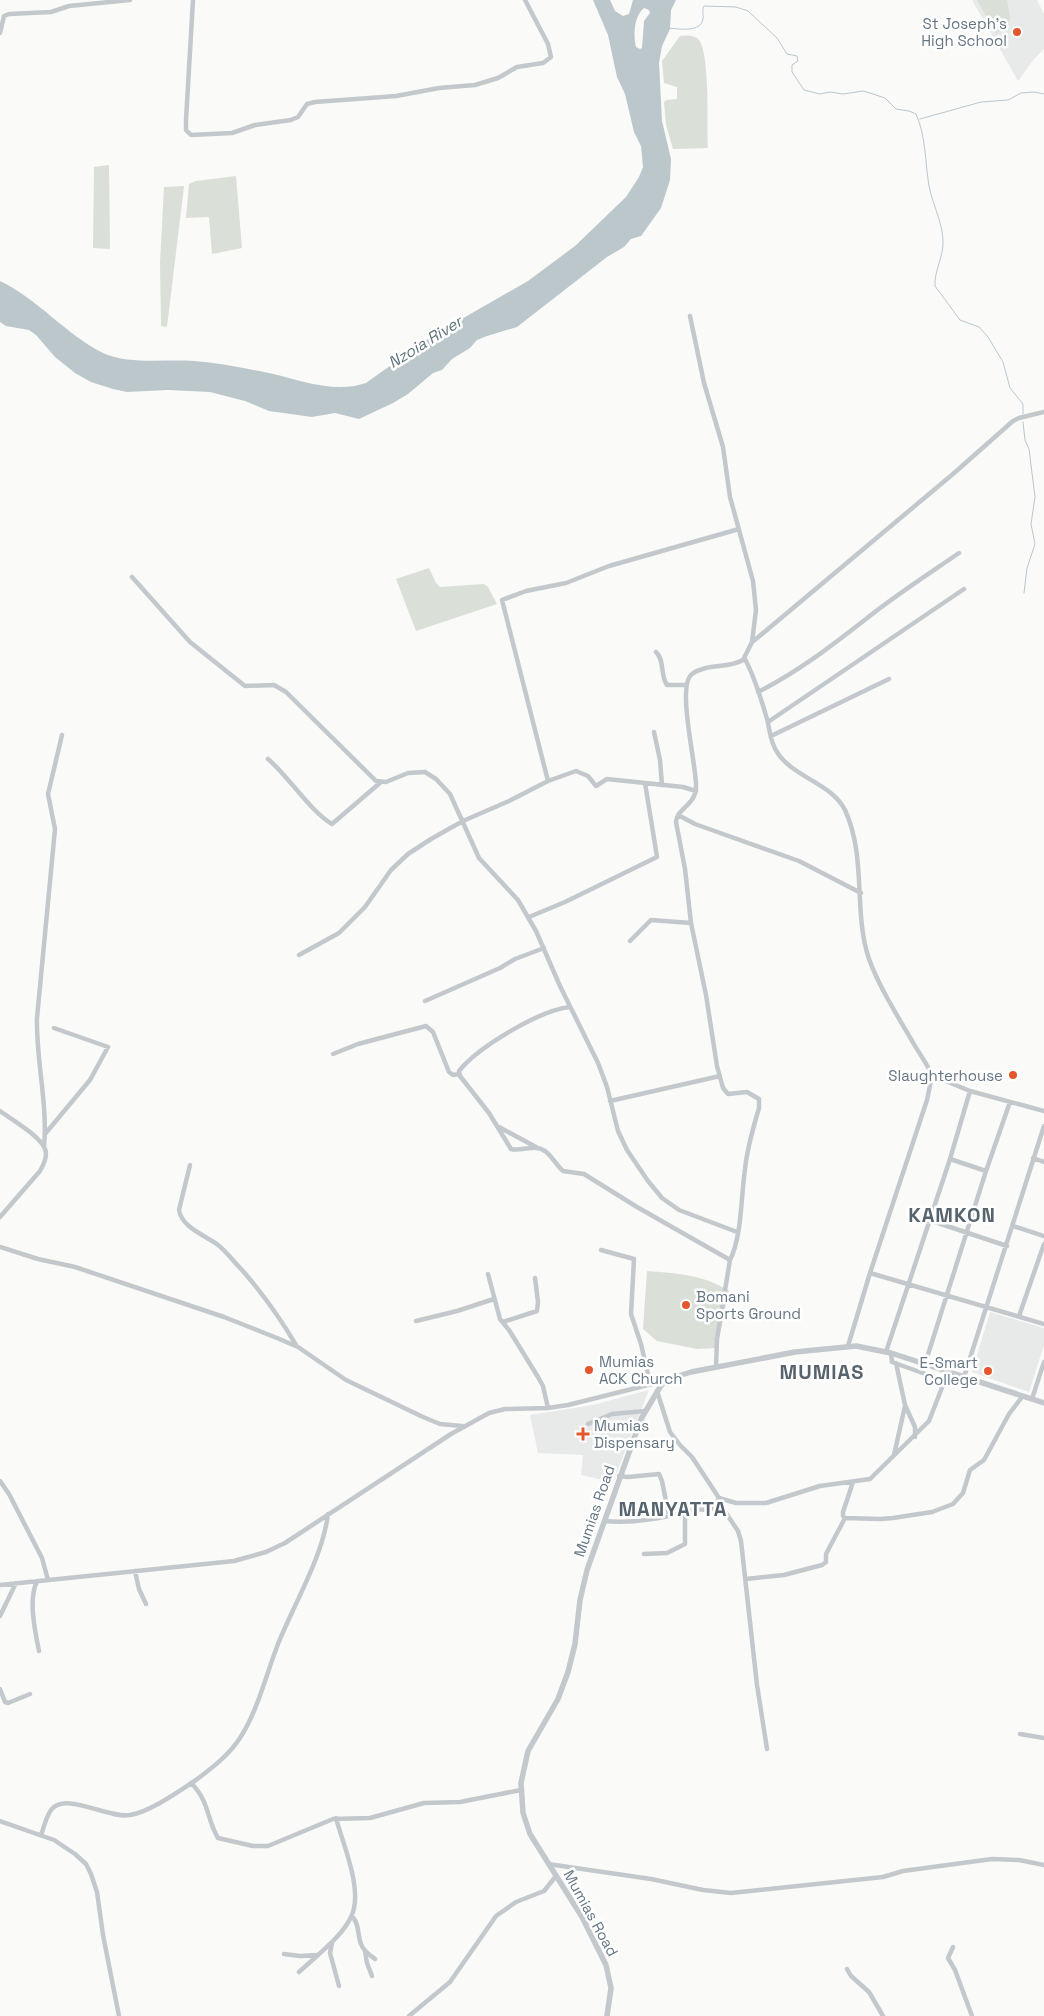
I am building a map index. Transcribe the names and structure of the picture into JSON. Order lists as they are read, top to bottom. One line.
{"streets":{"street":["Mumias Road"]},"districts":["KAMKON","MUMIAS","MANYATTA"],"water":["Nzoia River"],"places":{"other":["St Joseph's High School","Slaughterhouse","Bomani Sports Ground","Mumias ACK Church","E-Smart College"],"health":["Mumias Dispensary"]}}
